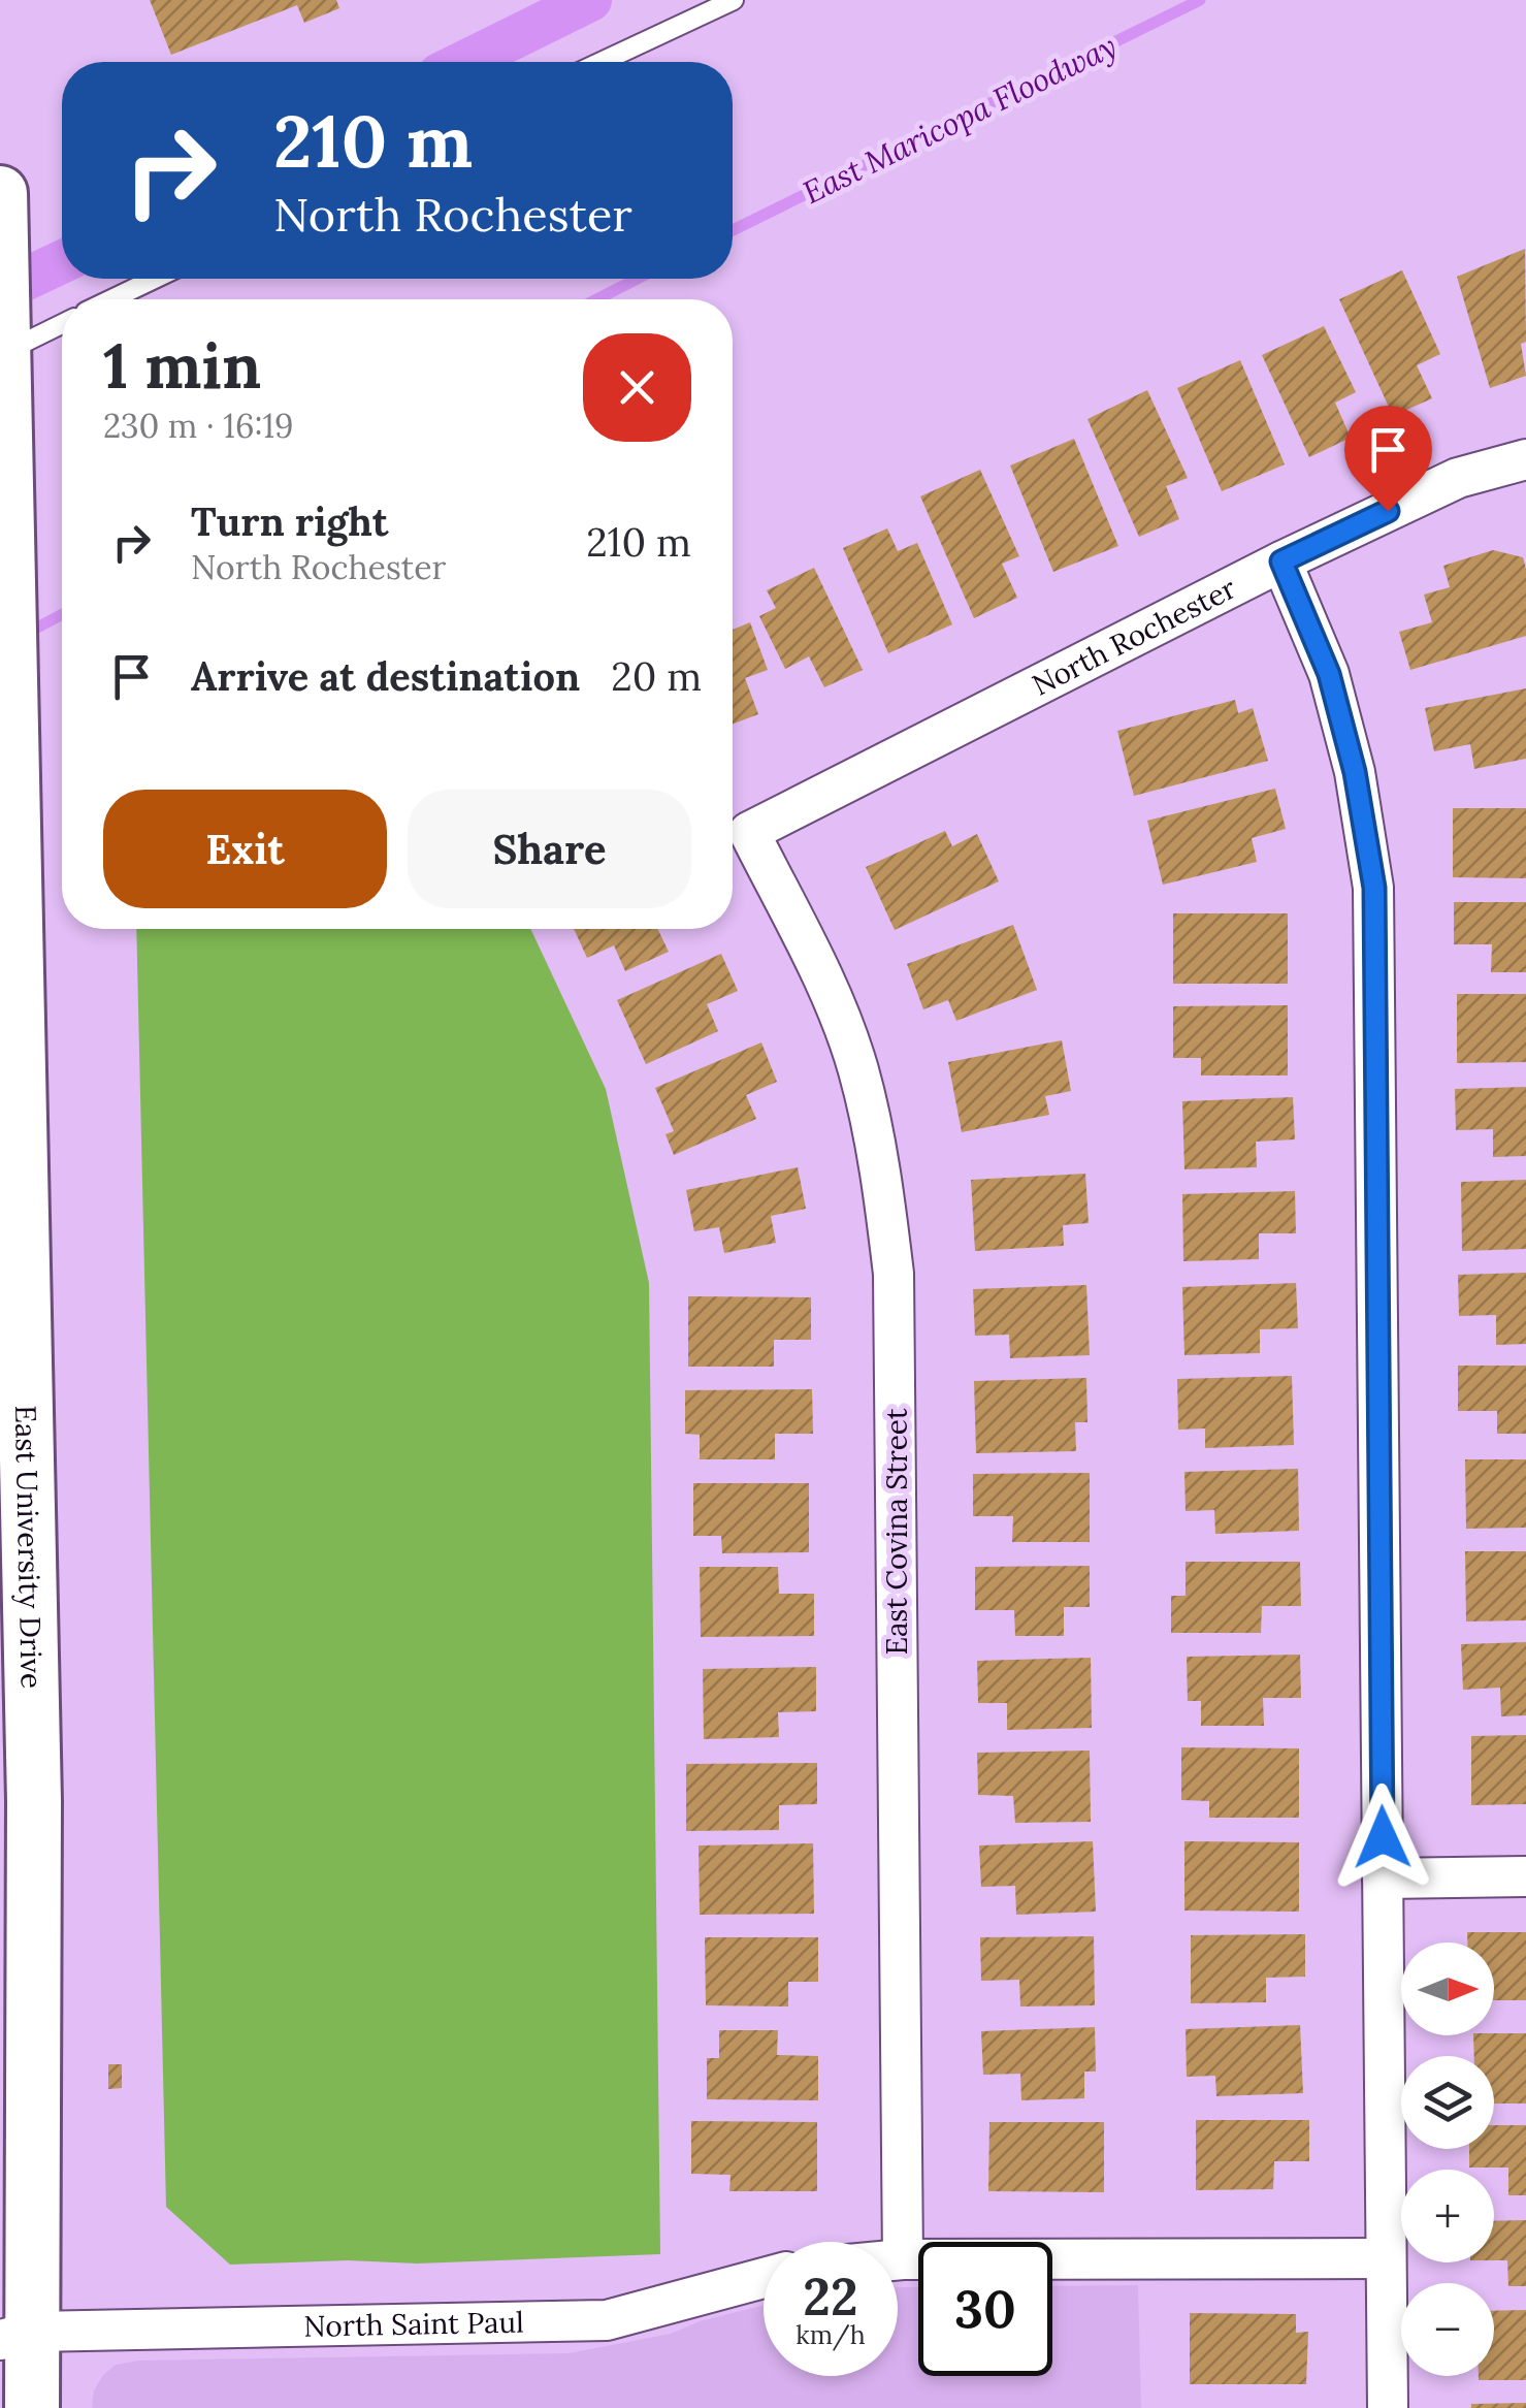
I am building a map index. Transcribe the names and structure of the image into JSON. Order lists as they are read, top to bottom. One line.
{"streets":{"main road":["East University Drive"],"street":["North Rochester","East Covina Street","North Saint Paul"]},"crossings":[["North Rochester","East Covina Street"],["East University Drive","North Saint Paul"]],"water":["East Maricopa Floodway"],"north":"right","page":{"turn":["210 m","North Rochester"],"heading":["1 min","230 m · 16:19"],"list":[{"name":"Turn right","note":"North Rochester","value":"210 m"},{"name":"Arrive at destination","value":"20 m"}],"buttons":["Exit","Share"],"map_buttons":["+","−"],"speed":"22 km/h","limit":"30"}}
